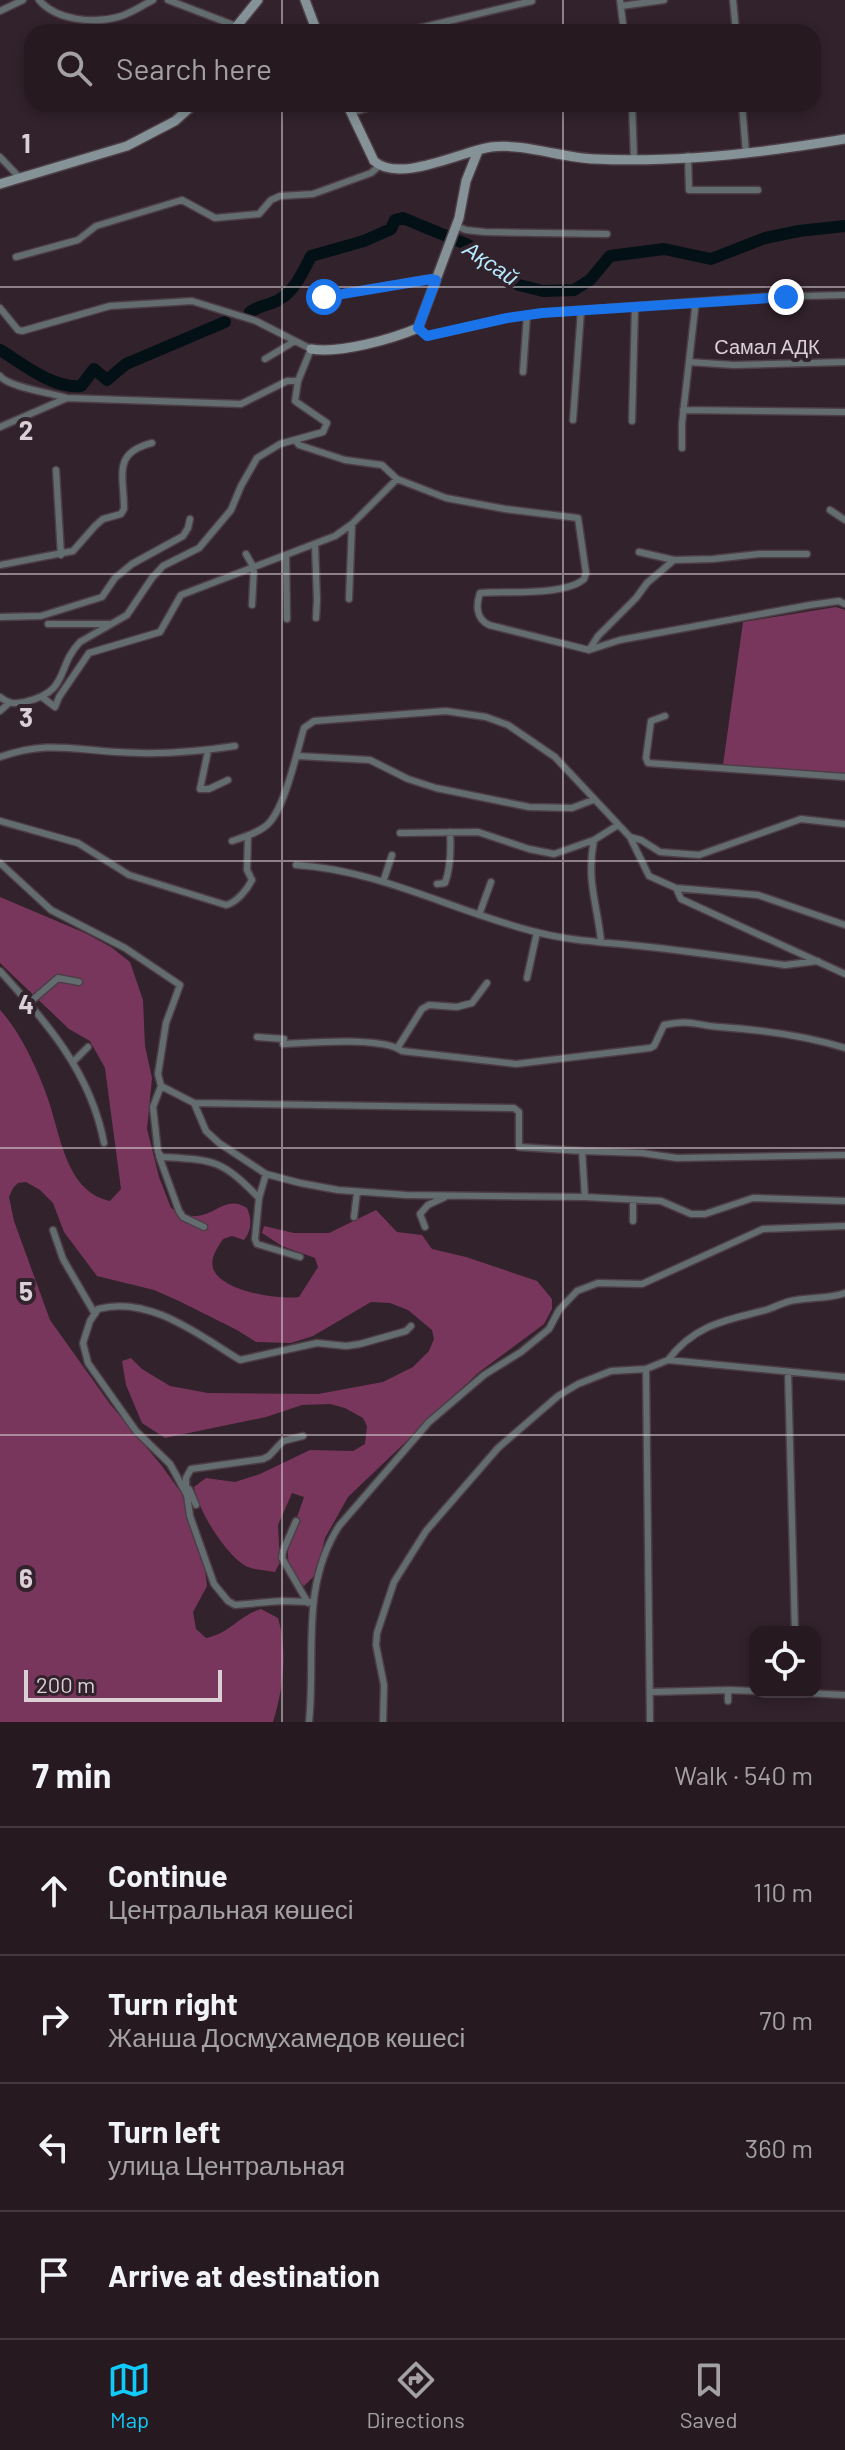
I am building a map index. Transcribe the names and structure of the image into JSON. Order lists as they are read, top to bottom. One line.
{"streets":{"street":["Самал АДК"]},"water":["Ақсай"],"scale_bar":"200 m","page":{"search":"Search here","scale":"200 m","heading":["7 min","Walk · 540 m"],"list":[["Continue","Центральная көшесі","110 m"],["Turn right","Жанша Досмұхамедов көшесі","70 m"],["Turn left","улица Центральная","360 m"],"Arrive at destination"],"nav":["Map","Directions","Saved"]},"grid":{"rows":["1","2","3","4","5","6"]}}
